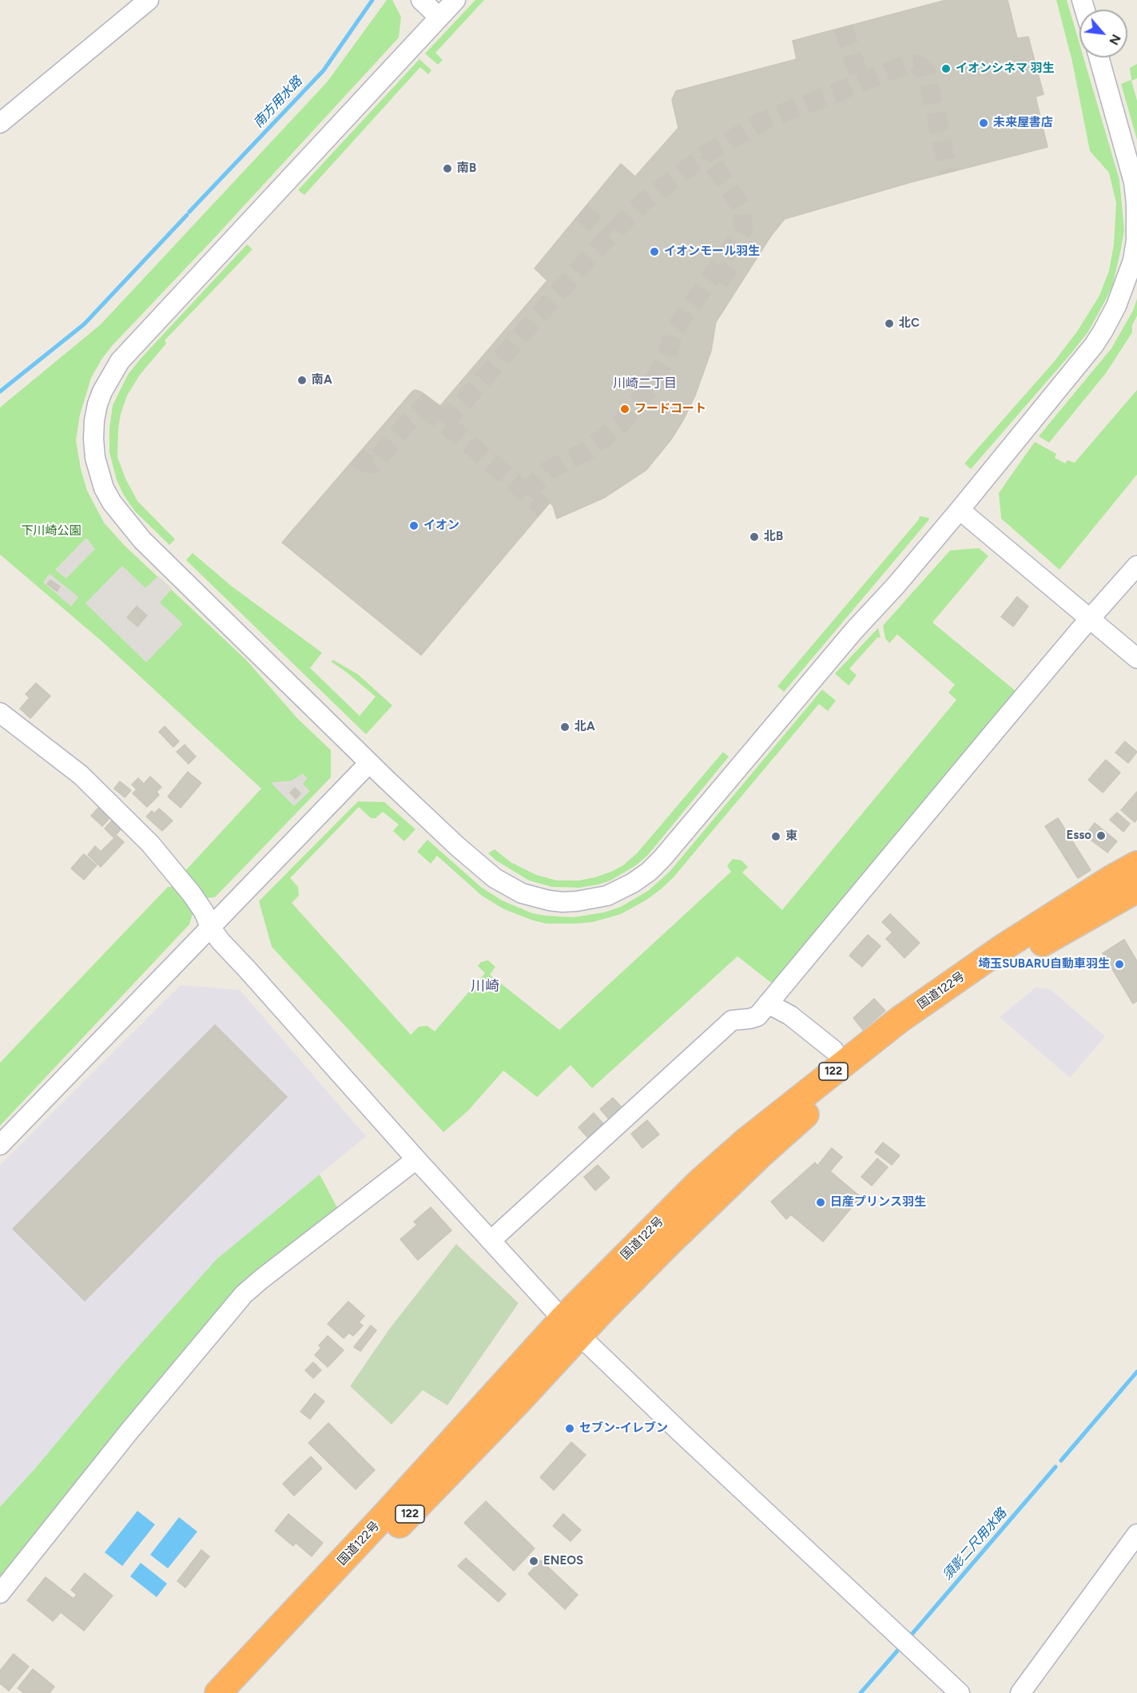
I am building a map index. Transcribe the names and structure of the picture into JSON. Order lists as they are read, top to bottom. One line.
{"streets":{"highway":["国道122号","122"]},"districts":["川崎二丁目","川崎"],"water":["南方用水路","須影二尺用水路"],"parks":["下川崎公園"],"places":["イオンシネマ 羽生","未来屋書店","南B","イオンモール羽生","北C","南A","フードコート","イオン","北B","北A","Esso","東","埼玉SUBARU自動車羽生","日産プリンス羽生","セブン-イレブン","ENEOS"],"north":"bottom right"}
